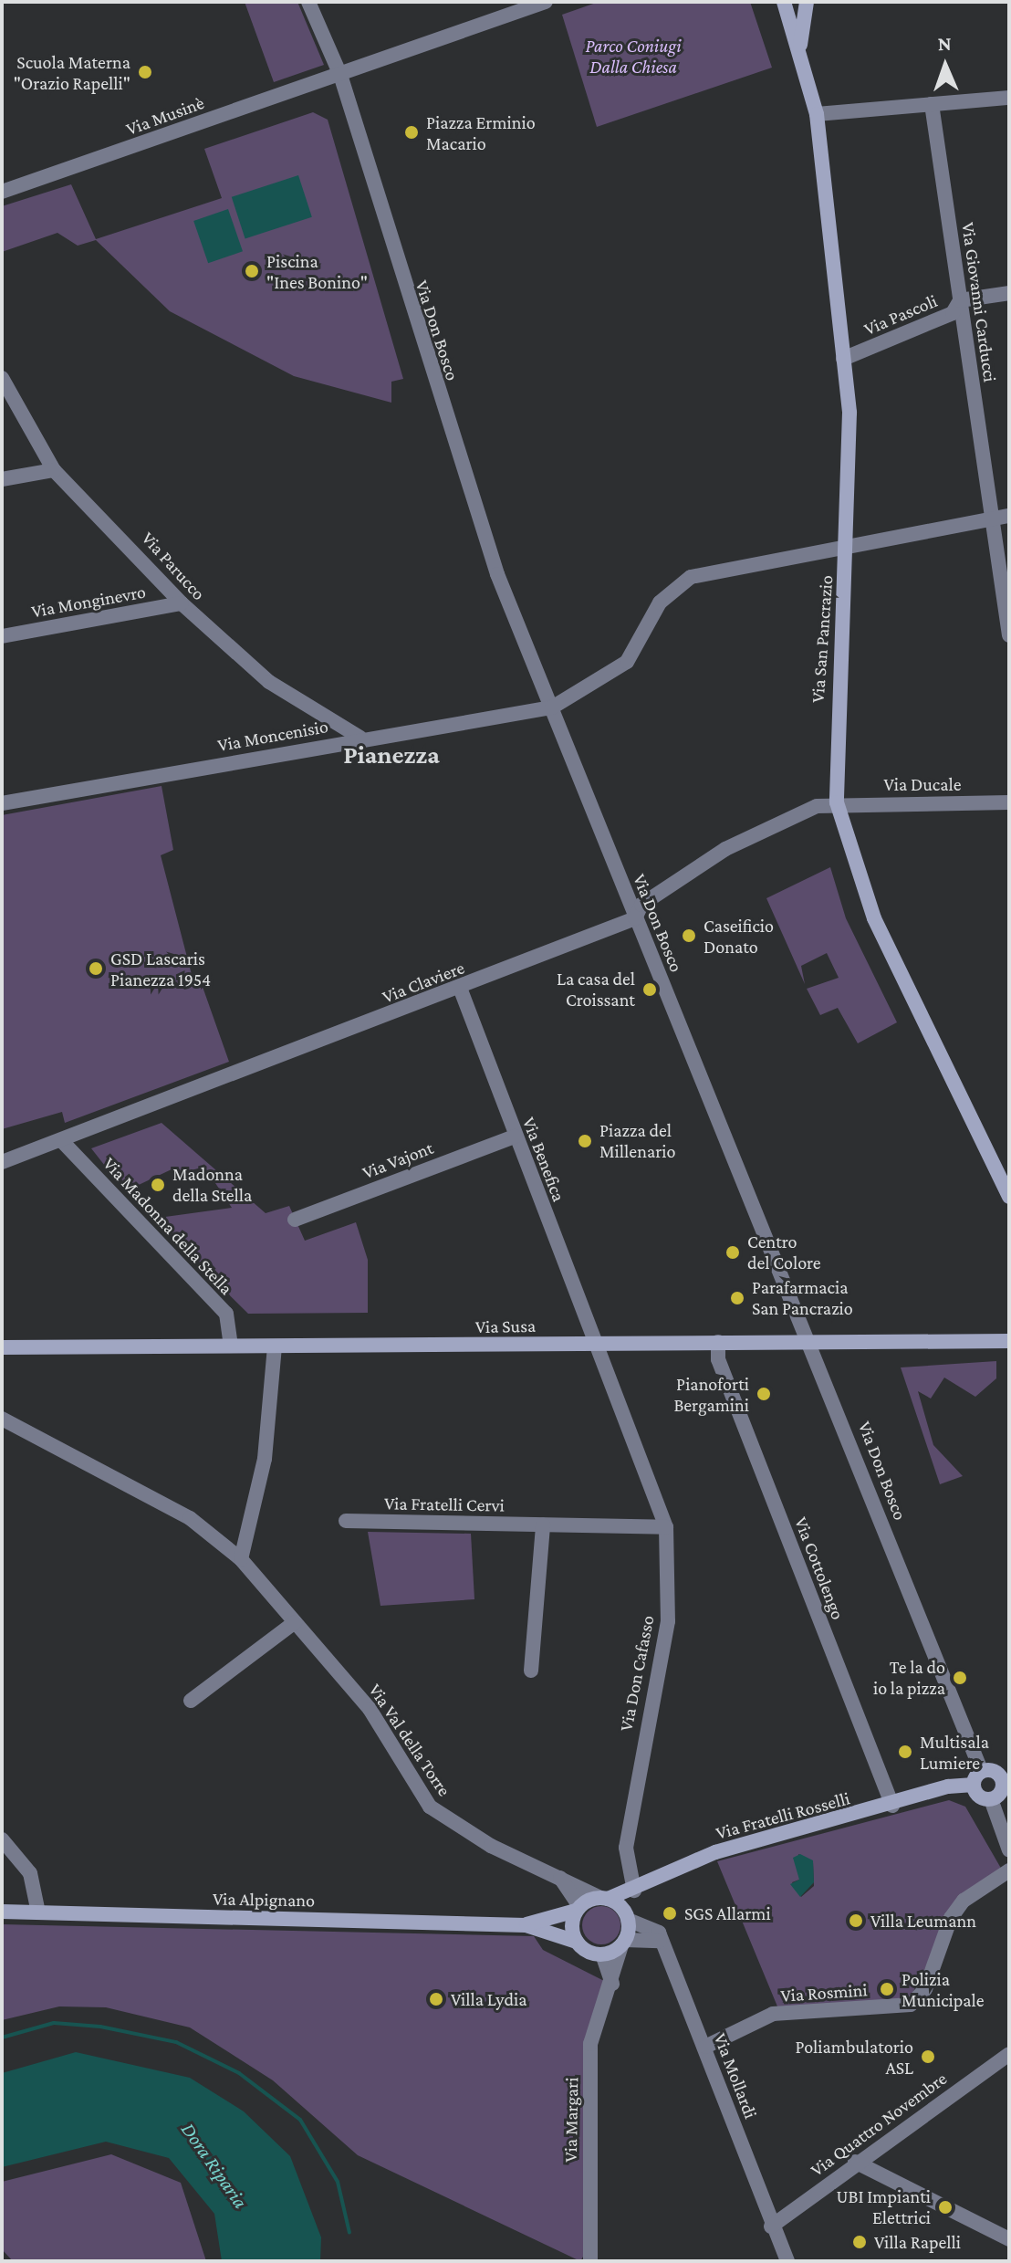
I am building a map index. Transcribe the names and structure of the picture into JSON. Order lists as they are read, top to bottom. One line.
{"streets":{"street":["Via Musinè","Via Giovanni Carducci","Via Pascoli","Via Don Bosco","Via Parucco","Via Monginevro","Via San Pancrazio","Via Moncenisio","Via Ducale","Via Claviere","Via Benefica","Via Vajont","Via Madonna della Stella","Via Susa","Via Fratelli Cervi","Via Cottolengo","Via Don Cafasso","Via Val della Torre","Via Fratelli Rosselli","Via Alpignano","Via Rosmini","Via Mollardi","Via Margari","Via Quattro Novembre"]},"crossings":[["Via Musinè","Via Don Bosco"],["Via Giovanni Carducci","Via Pascoli"],["Via Pascoli","Via San Pancrazio"],["Via Don Bosco","Via Moncenisio"],["Via Don Bosco","Via Claviere"],["Via Don Bosco","Via Susa"],["Via Don Bosco","Via Fratelli Rosselli"],["Via Parucco","Via Monginevro"],["Via Parucco","Via Moncenisio"],["Via San Pancrazio","Via Ducale"],["Via San Pancrazio","Via Claviere"],["Via Ducale","Via Claviere"],["Via Claviere","Via Benefica"],["Via Claviere","Via Madonna della Stella"],["Via Benefica","Via Vajont"],["Via Benefica","Via Susa"],["Via Benefica","Via Don Cafasso"],["Via Madonna della Stella","Via Susa"],["Via Susa","Via Cottolengo"],["Via Susa","Via Don Cafasso"],["Via Fratelli Cervi","Via Don Cafasso"],["Via Cottolengo","Via Fratelli Rosselli"],["Via Don Cafasso","Via Fratelli Rosselli"],["Via Val della Torre","Via Fratelli Rosselli"],["Via Val della Torre","Via Alpignano"],["Via Val della Torre","Via Margari"],["Via Fratelli Rosselli","Via Alpignano"],["Via Fratelli Rosselli","Via Margari"],["Via Alpignano","Via Margari"],["Via Rosmini","Via Mollardi"],["Via Mollardi","Via Quattro Novembre"]],"districts":["Pianezza"],"water":["Dora Riparia"],"parks":["Parco Coniugi Dalla Chiesa"],"places":["Scuola Materna \"Orazio Rapelli\"","Piazza Erminio Macario","Piscina \"Ines Bonino\"","Caseificio Donato","GSD Lascaris Pianezza 1954","La casa del Croissant","Piazza del Millenario","Madonna della Stella","Centro del Colore","Parafarmacia San Pancrazio","Pianoforti Bergamini","Te la do io la pizza","Multisala Lumiere","SGS Allarmi","Villa Leumann","Polizia Municipale","Villa Lydia","Poliambulatorio ASL","UBI Impianti Elettrici","Villa Rapelli"],"north":"top"}
